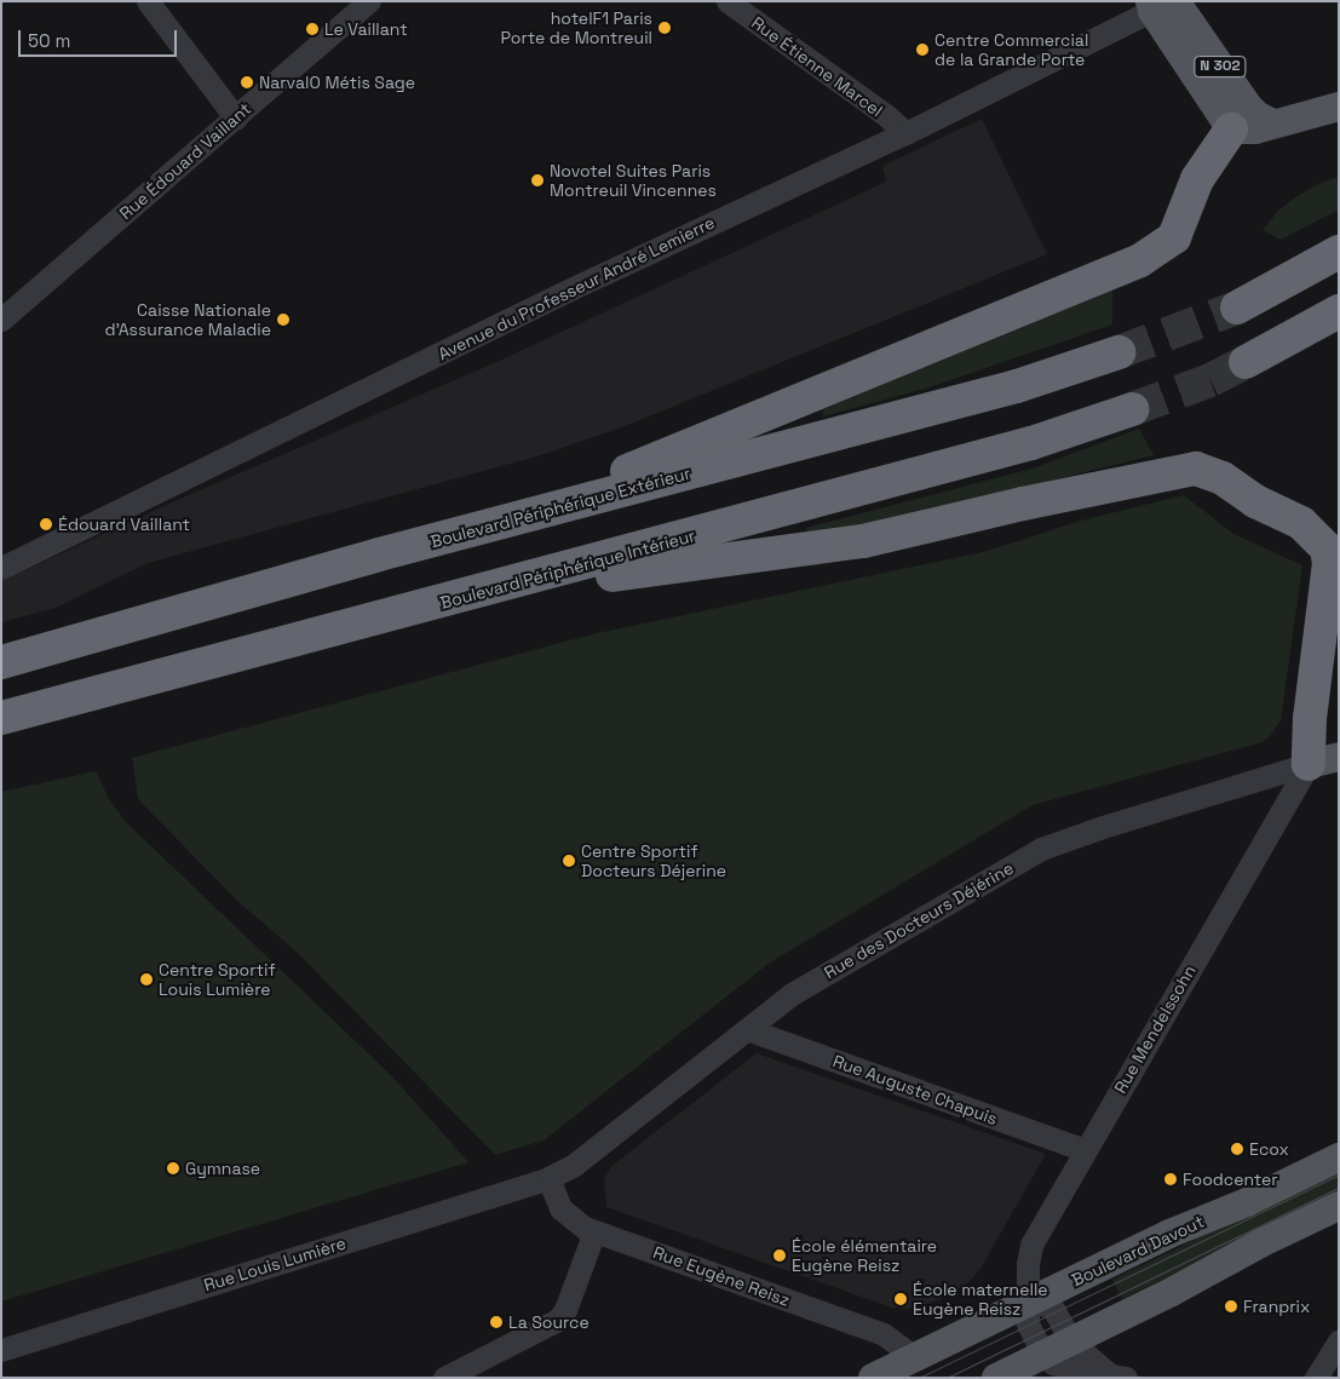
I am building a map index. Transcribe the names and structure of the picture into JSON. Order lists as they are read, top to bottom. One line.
{"streets":{"highway":["Boulevard Périphérique Extérieur","Boulevard Périphérique Intérieur"],"main road":["N 302","Boulevard Davout"],"street":["Rue Étienne Marcel","Rue Édouard Vaillant","Avenue du Professeur André Lemierre","Rue des Docteurs Déjérine","Rue Mendelssohn","Rue Auguste Chapuis","Rue Louis Lumière","Rue Eugène Reisz"]},"crossings":[["Rue Étienne Marcel","Avenue du Professeur André Lemierre"],["N 302","Avenue du Professeur André Lemierre"],["Rue des Docteurs Déjérine","Rue Mendelssohn"],["Rue des Docteurs Déjérine","Rue Auguste Chapuis"],["Rue des Docteurs Déjérine","Rue Louis Lumière"],["Rue des Docteurs Déjérine","Rue Eugène Reisz"],["Rue Mendelssohn","Rue Auguste Chapuis"],["Rue Mendelssohn","Boulevard Davout"],["Boulevard Davout","Rue Eugène Reisz"],["Rue Louis Lumière","Rue Eugène Reisz"]],"places":["hotelF1 Paris Porte de Montreuil","Le Vaillant","Centre Commercial de la Grande Porte","NarvalO Métis Sage","Novotel Suites Paris Montreuil Vincennes","Caisse Nationale d'Assurance Maladie","Édouard Vaillant","Centre Sportif Docteurs Déjerine","Centre Sportif Louis Lumière","Ecox","Gymnase","Foodcenter","École élémentaire Eugène Reisz","École maternelle Eugène Reisz","Franprix","La Source"],"scale_bar":"50 m"}
